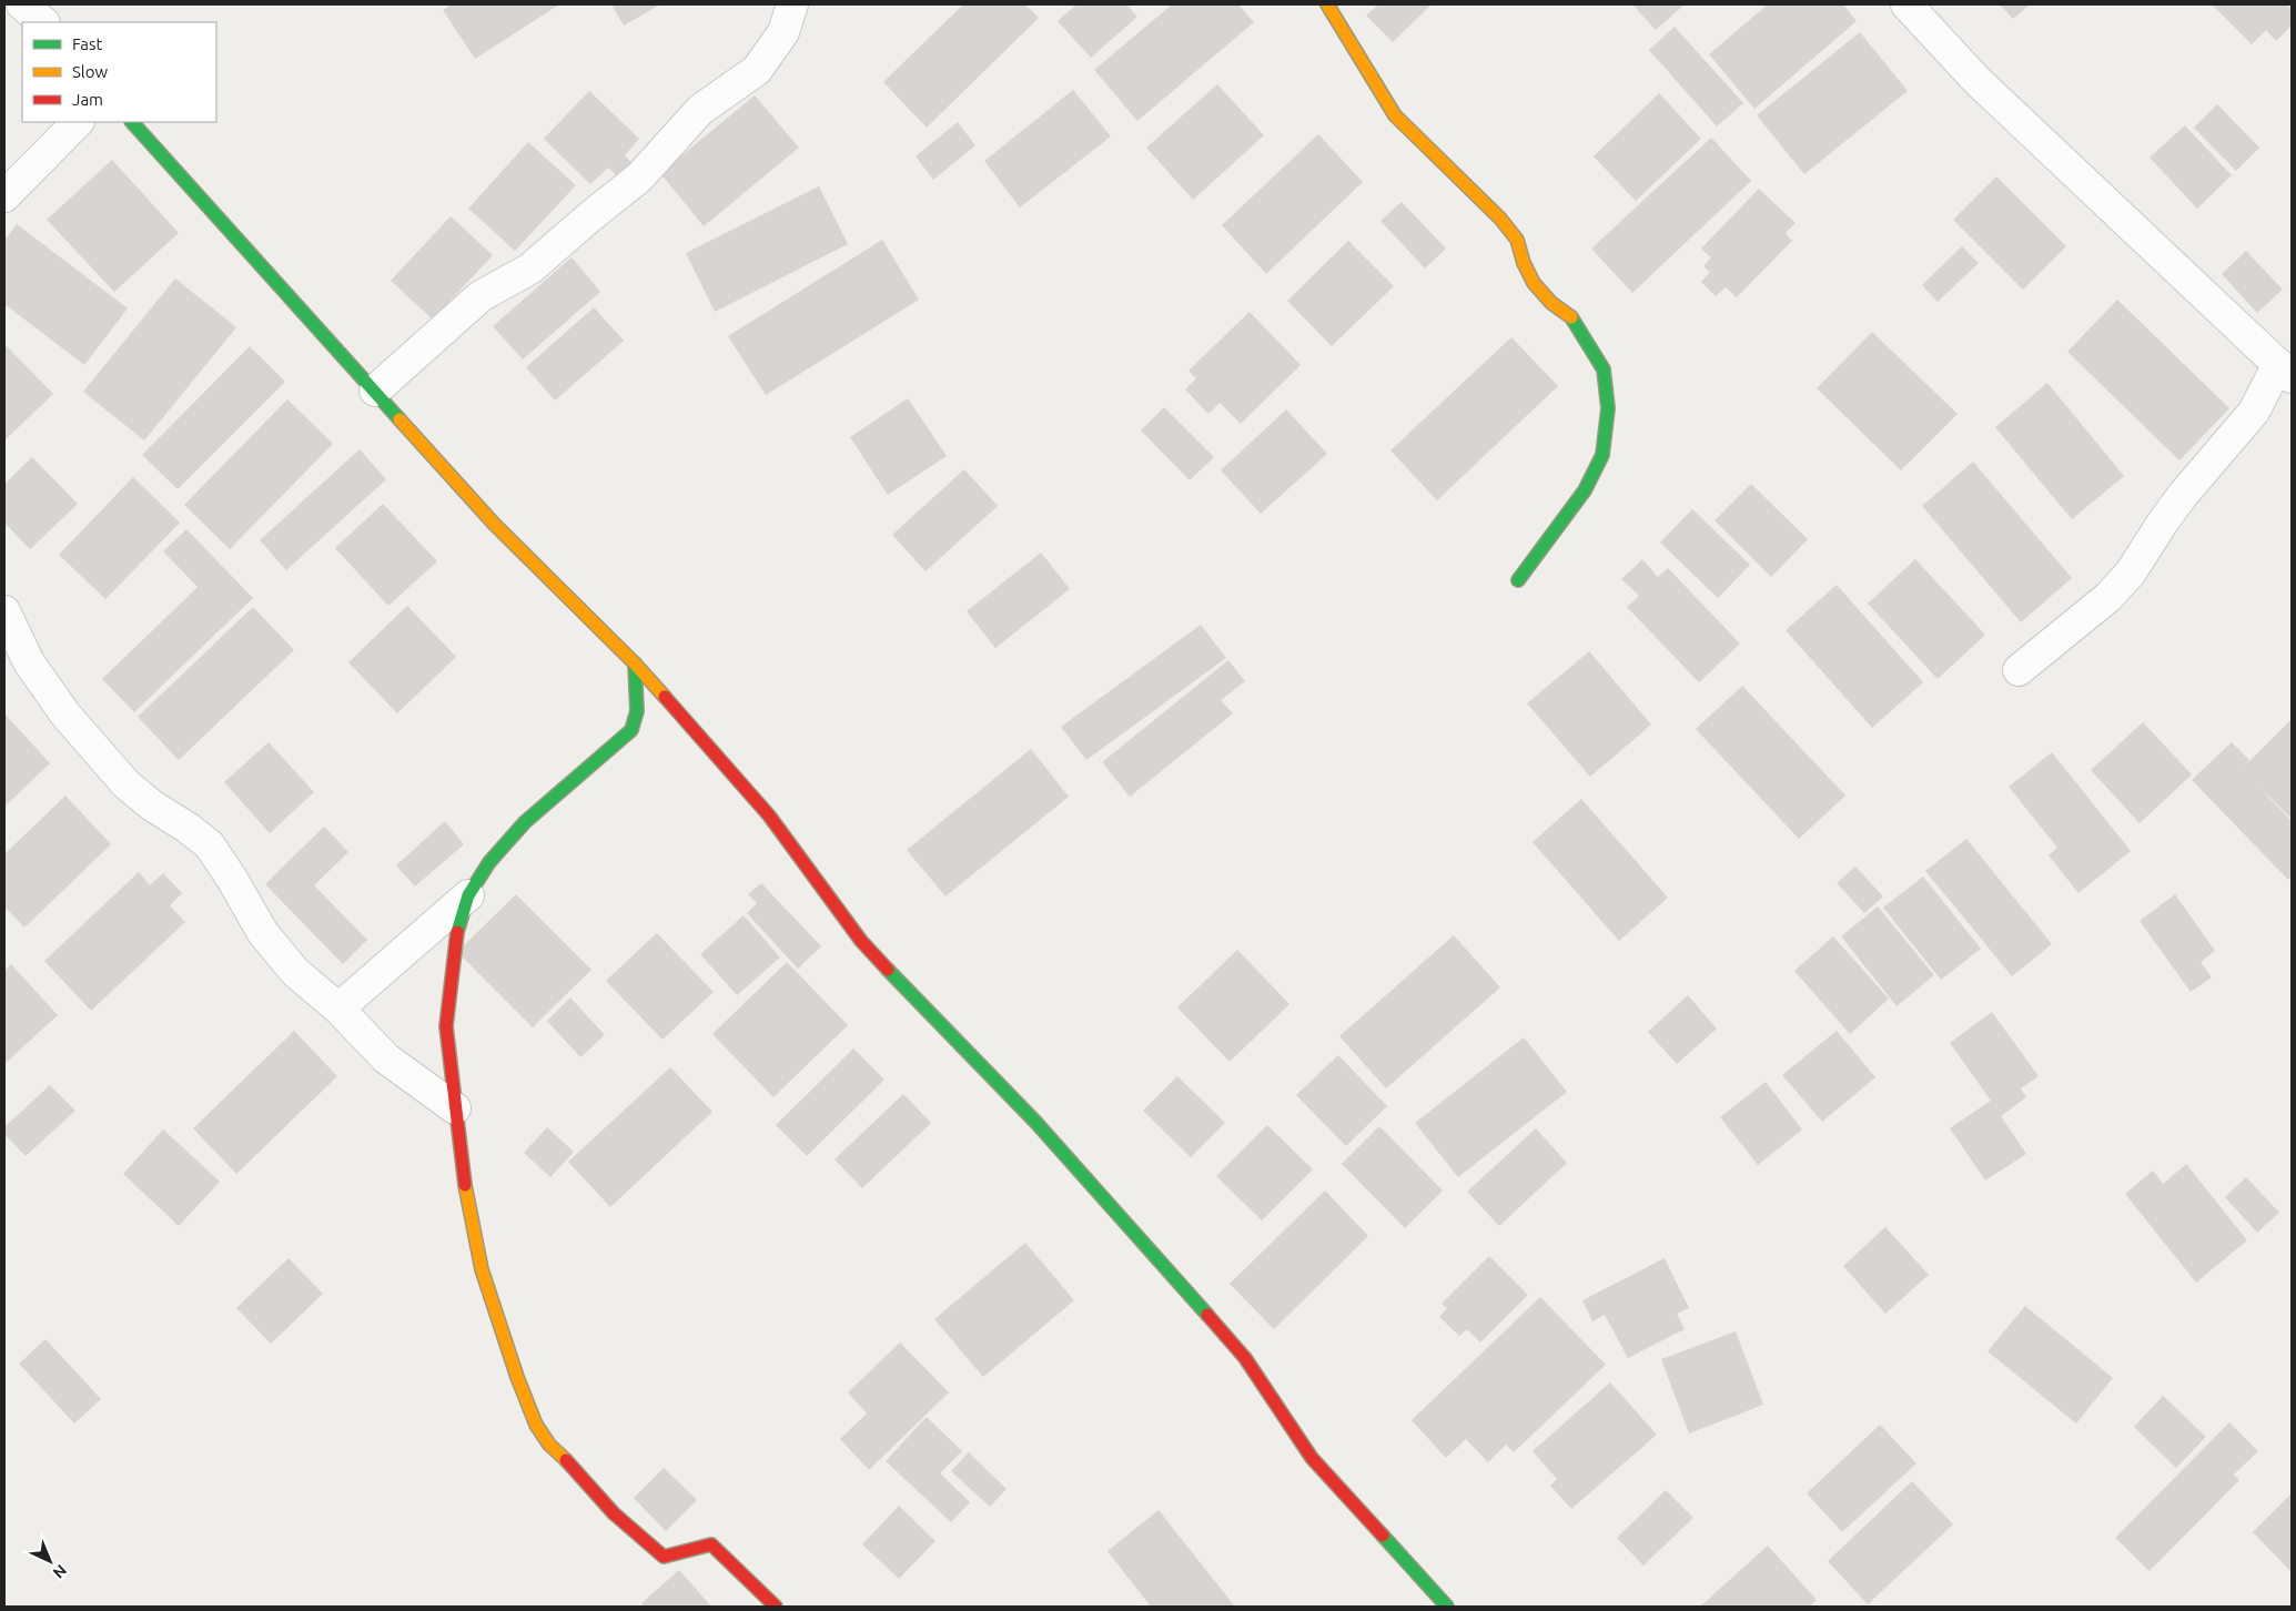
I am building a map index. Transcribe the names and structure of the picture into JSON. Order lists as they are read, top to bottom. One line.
{"legend":["Fast","Slow","Jam"],"north":"bottom right"}
